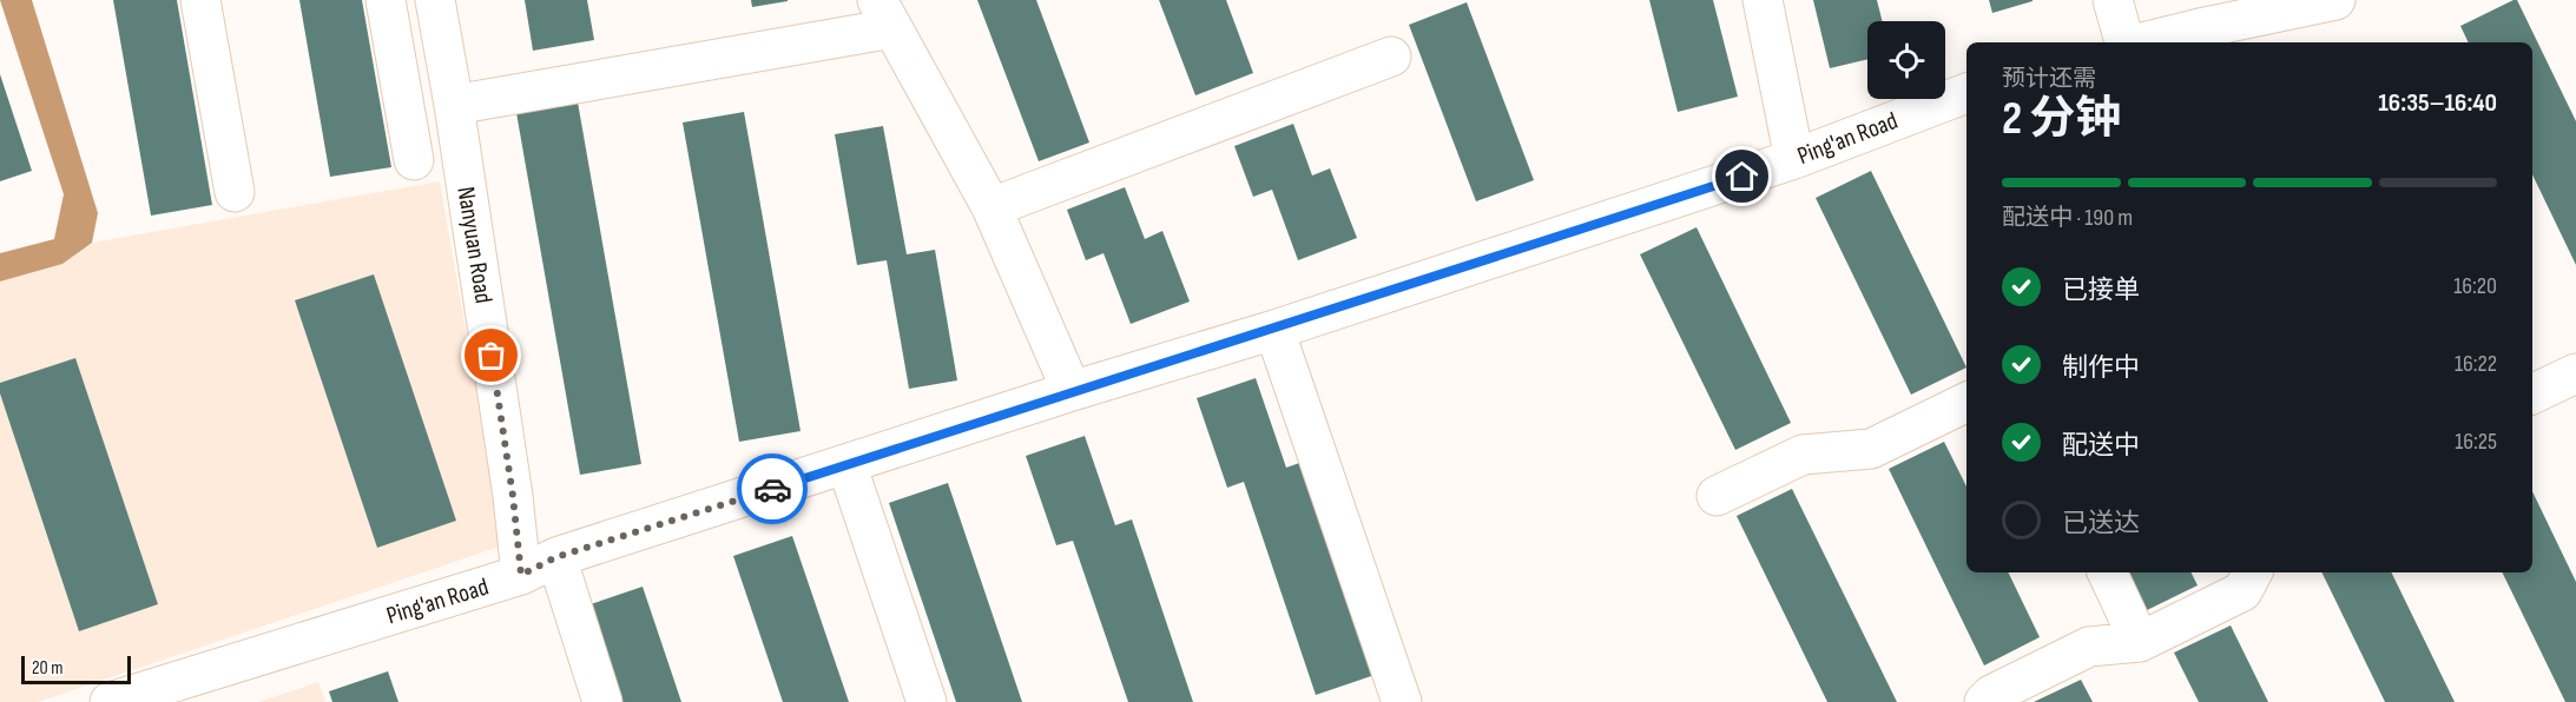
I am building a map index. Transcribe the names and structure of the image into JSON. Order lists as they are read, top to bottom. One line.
{"streets":{"street":["Ping'an Road","Nanyuan Road"]},"crossings":[["Ping'an Road","Nanyuan Road"]],"scale_bar":"20 m","page":{"heading":["2 分钟","预计还需","16:35–16:40"],"bar":"配送中 · 190 m","list":[["已接单","16:20"],["制作中","16:22"],["配送中","16:25"],"已送达"],"scale":"20 m"}}
